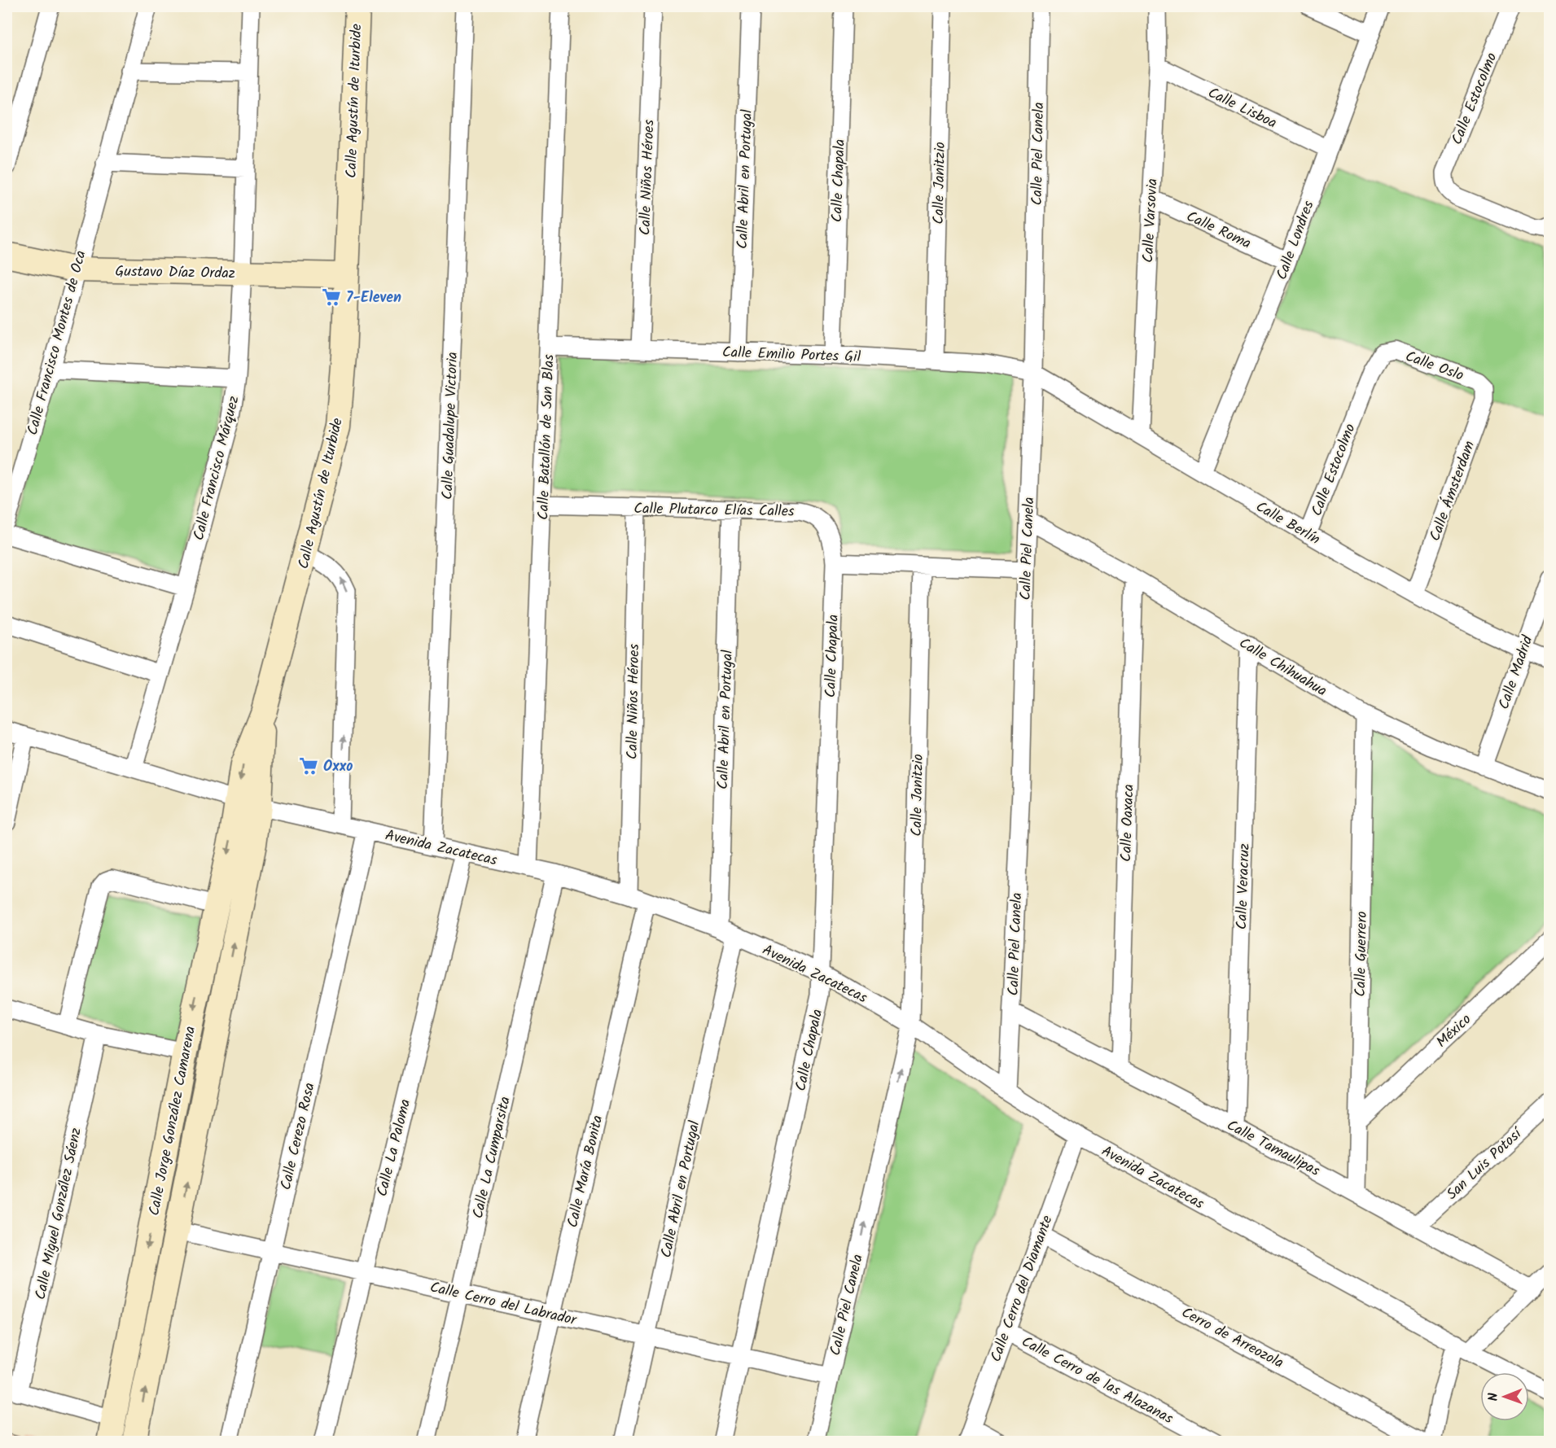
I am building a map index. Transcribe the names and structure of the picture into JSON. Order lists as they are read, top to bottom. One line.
{"streets":{"street":["Calle Estocolmo","Calle Agustín de Iturbide","Calle Lisboa","Calle Piel Canela","Calle Niños Héroes","Calle Abril en Portugal","Calle Chapala","Calle Janitzio","Calle Varsovia","Calle Roma","Calle Londres","Gustavo Díaz Ordaz","Calle Francisco Montes de Oca","Calle Emilio Portes Gil","Calle Oslo","Calle Guadalupe Victoria","Calle Batallón de San Blas","Calle Francisco Márquez","Calle Ámsterdam","Calle Plutarco Elías Calles","Calle Berlín","Calle Chihuahua","Calle Madrid","Calle Oaxaca","Avenida Zacatecas","Calle Veracruz","Calle Guerrero","México","Calle Jorge González Camarena","Calle Cerezo Rosa","Calle La Paloma","Calle Tamaulipas","Calle La Cumparsita","San Luis Potosí","Calle María Bonita","Calle Miguel González Sáenz","Calle Cerro del Diamante","Calle Cerro del Labrador","Cerro de Arreozola","Calle Cerro de las Alazanas"]},"crossings":[["Calle Estocolmo","Calle Oslo"],["Calle Estocolmo","Calle Berlín"],["Calle Agustín de Iturbide","Gustavo Díaz Ordaz"],["Calle Agustín de Iturbide","Avenida Zacatecas"],["Calle Agustín de Iturbide","Calle Jorge González Camarena"],["Calle Lisboa","Calle Varsovia"],["Calle Lisboa","Calle Londres"],["Calle Piel Canela","Calle Janitzio"],["Calle Piel Canela","Calle Emilio Portes Gil"],["Calle Piel Canela","Calle Berlín"],["Calle Piel Canela","Calle Chihuahua"],["Calle Piel Canela","Avenida Zacatecas"],["Calle Piel Canela","Calle Tamaulipas"],["Calle Piel Canela","Calle Cerro del Labrador"],["Calle Niños Héroes","Calle Emilio Portes Gil"],["Calle Niños Héroes","Calle Plutarco Elías Calles"],["Calle Niños Héroes","Avenida Zacatecas"],["Calle Abril en Portugal","Calle Emilio Portes Gil"],["Calle Abril en Portugal","Calle Plutarco Elías Calles"],["Calle Abril en Portugal","Avenida Zacatecas"],["Calle Abril en Portugal","Calle Cerro del Labrador"],["Calle Chapala","Calle Emilio Portes Gil"],["Calle Chapala","Calle Plutarco Elías Calles"],["Calle Chapala","Avenida Zacatecas"],["Calle Chapala","Calle Cerro del Labrador"],["Calle Janitzio","Calle Emilio Portes Gil"],["Calle Janitzio","Avenida Zacatecas"],["Calle Varsovia","Calle Roma"],["Calle Varsovia","Calle Berlín"],["Calle Roma","Calle Londres"],["Calle Londres","Calle Berlín"],["Gustavo Díaz Ordaz","Calle Francisco Montes de Oca"],["Gustavo Díaz Ordaz","Calle Francisco Márquez"],["Calle Emilio Portes Gil","Calle Batallón de San Blas"],["Calle Emilio Portes Gil","Calle Berlín"],["Calle Oslo","Calle Ámsterdam"],["Calle Guadalupe Victoria","Avenida Zacatecas"],["Calle Batallón de San Blas","Calle Plutarco Elías Calles"],["Calle Batallón de San Blas","Avenida Zacatecas"],["Calle Francisco Márquez","Avenida Zacatecas"],["Calle Ámsterdam","Calle Berlín"],["Calle Berlín","Calle Madrid"],["Calle Chihuahua","Calle Madrid"],["Calle Chihuahua","Calle Oaxaca"],["Calle Chihuahua","Calle Veracruz"],["Calle Chihuahua","Calle Guerrero"],["Calle Oaxaca","Calle Tamaulipas"],["Avenida Zacatecas","Calle Jorge González Camarena"],["Avenida Zacatecas","Calle Cerezo Rosa"],["Avenida Zacatecas","Calle La Paloma"],["Avenida Zacatecas","Calle La Cumparsita"],["Avenida Zacatecas","Calle María Bonita"],["Avenida Zacatecas","Calle Cerro del Diamante"],["Calle Veracruz","Calle Tamaulipas"],["Calle Guerrero","México"],["Calle Guerrero","Calle Tamaulipas"],["Calle Jorge González Camarena","Calle Cerro del Labrador"],["Calle Cerezo Rosa","Calle Cerro del Labrador"],["Calle La Paloma","Calle Cerro del Labrador"],["Calle Tamaulipas","San Luis Potosí"],["Calle La Cumparsita","Calle Cerro del Labrador"],["Calle María Bonita","Calle Cerro del Labrador"],["Calle Cerro del Diamante","Cerro de Arreozola"],["Calle Cerro del Diamante","Calle Cerro de las Alazanas"]],"places":{"supermarket":["7-Eleven","Oxxo"]},"north":"left"}
